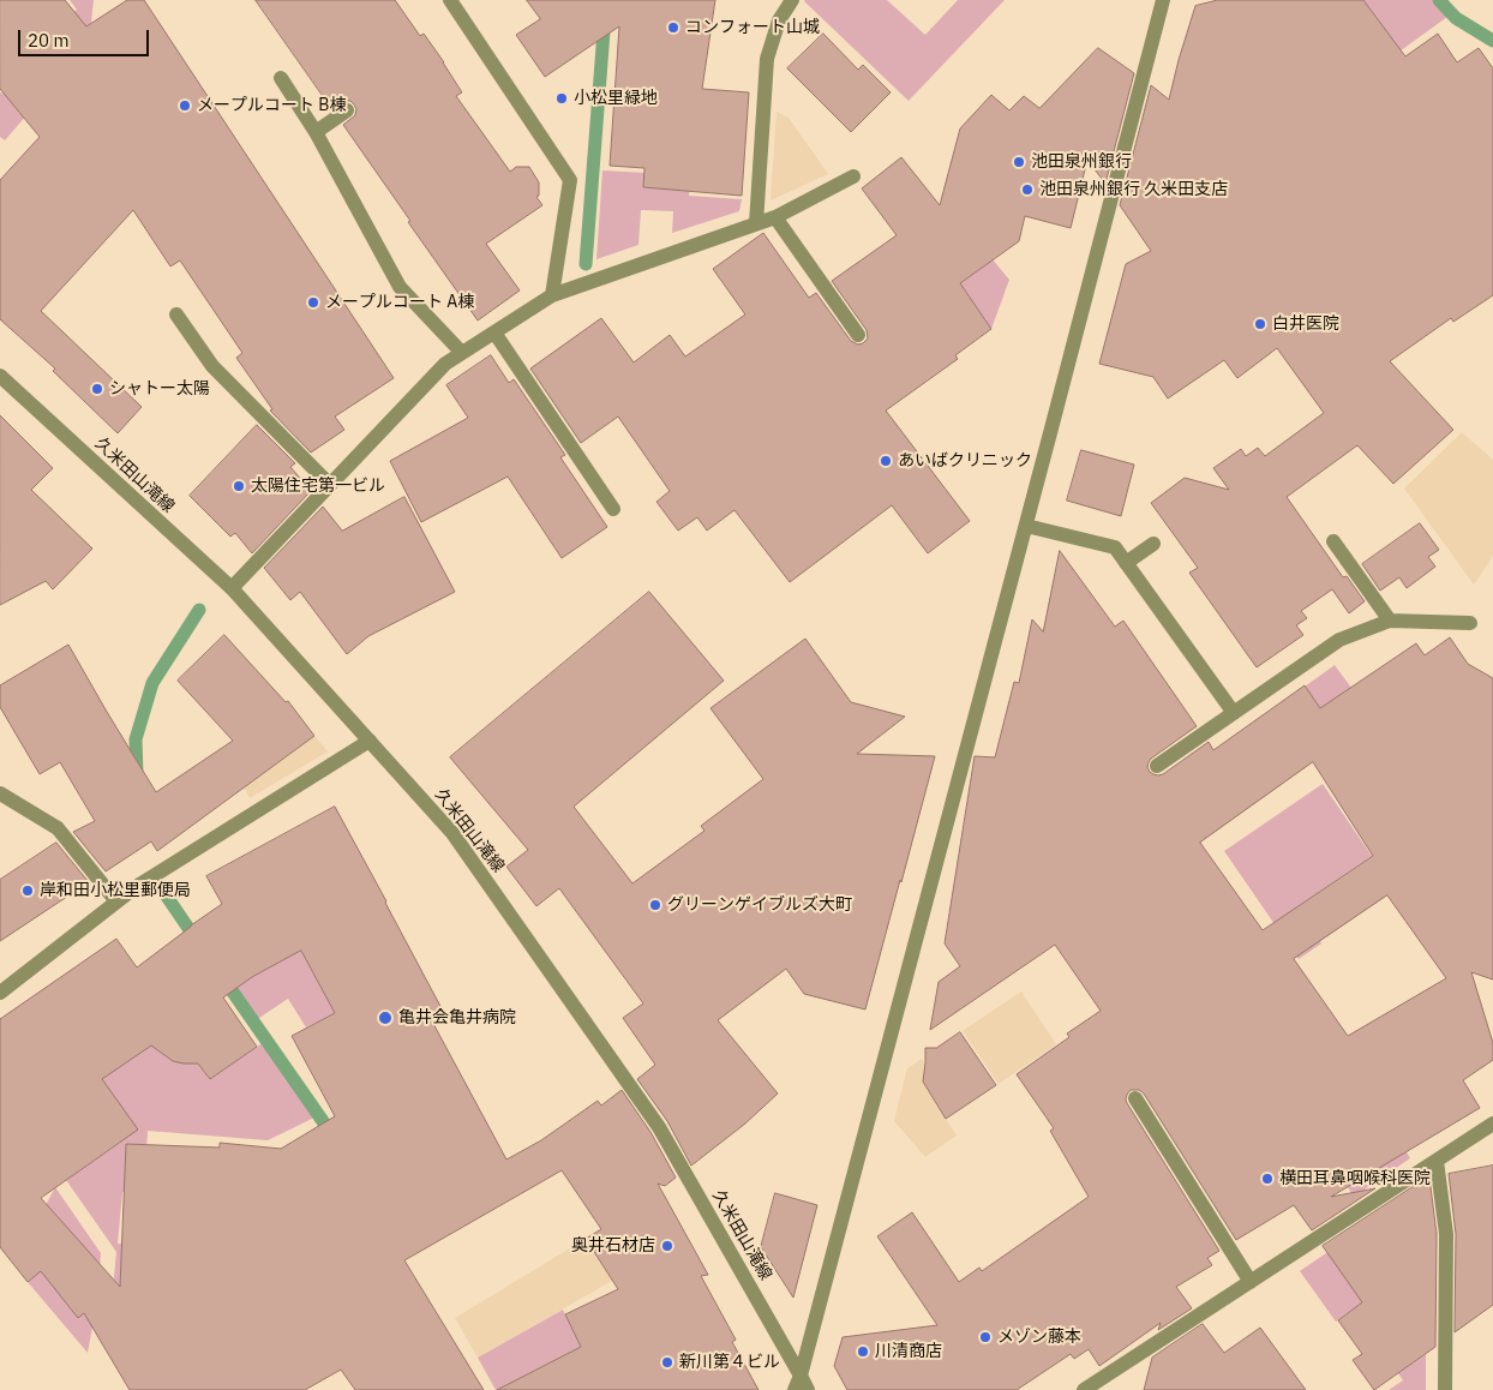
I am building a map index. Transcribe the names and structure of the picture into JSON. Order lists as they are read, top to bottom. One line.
{"streets":{"street":["久米田山滝線"]},"places":["コンフォート山城","小松里緑地","メープルコート B棟","池田泉州銀行","池田泉州銀行 久米田支店","メープルコート A棟","白井医院","シャトー太陽","あいばクリニック","太陽住宅第一ビル","岸和田小松里郵便局","グリーンゲイブルズ大町","亀井会亀井病院","横田耳鼻咽喉科医院","奥井石材店","メゾン藤本","川清商店","新川第４ビル"],"scale_bar":"20 m"}
